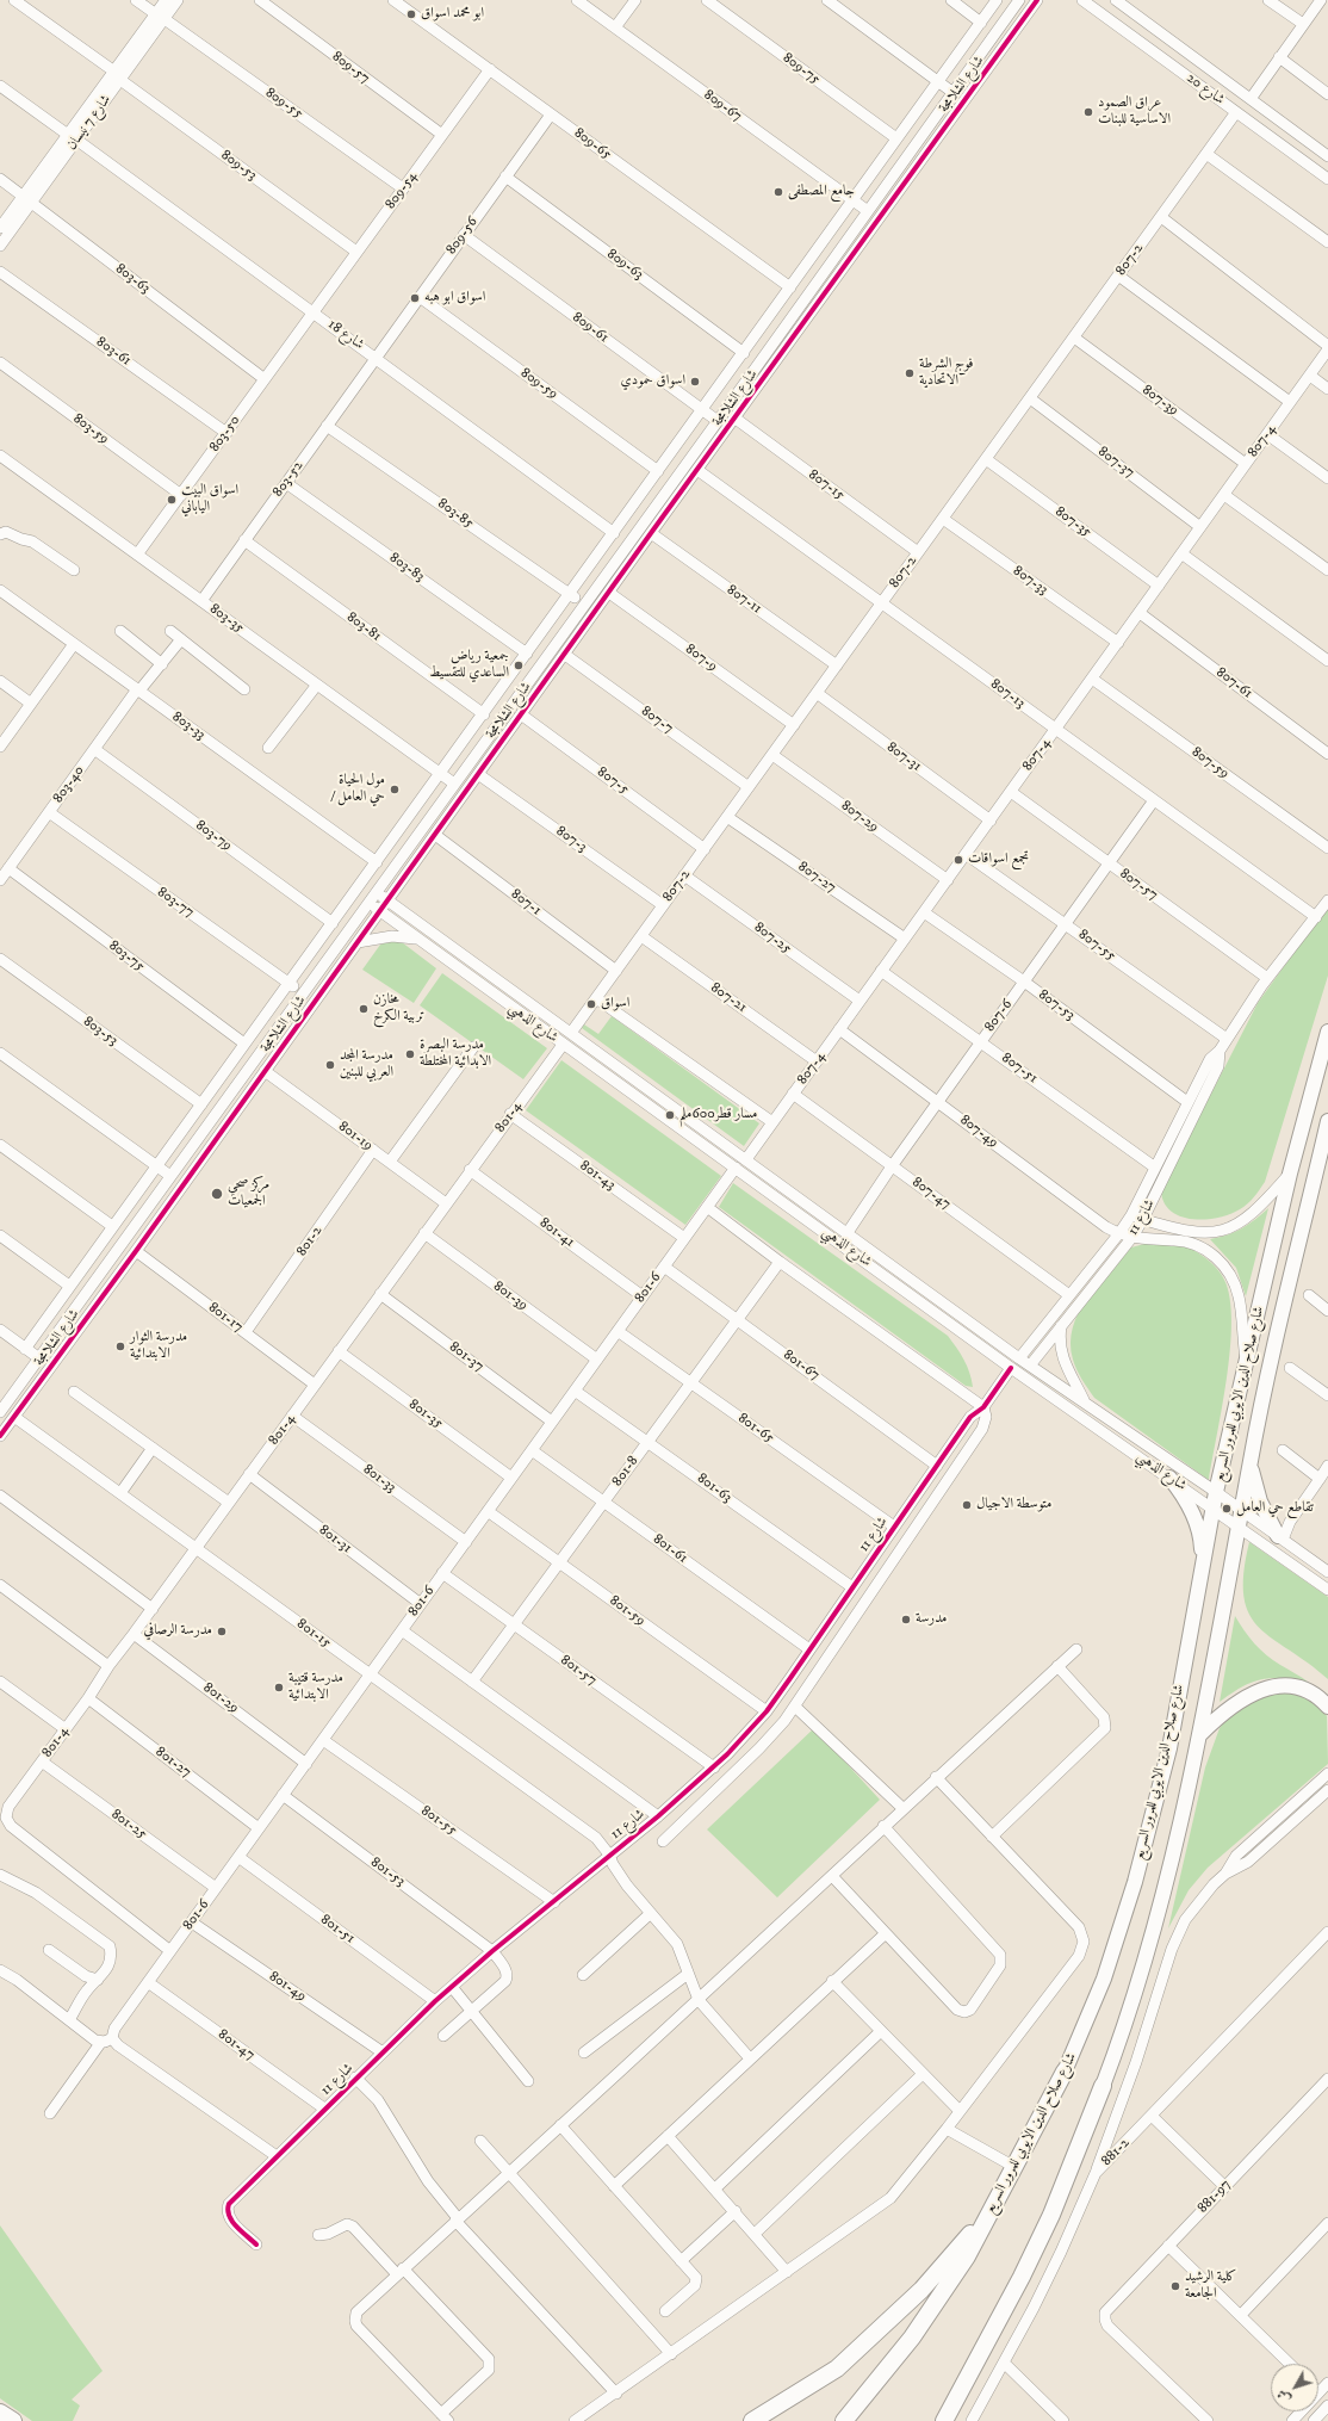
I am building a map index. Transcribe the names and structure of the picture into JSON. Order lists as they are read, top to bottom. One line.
{"streets":{"highway":["شارع صلاح الدين الايوبي للمرور السريع"],"street":["809-57","809-75","شارع الشلامجة","شارع 20","809-55","809-67","شارع 7 نيسان","809-65","809-53","809-54","809-56","807-2","809-63","803-63","809-61","شارع 18","803-61","809-59","807-39","803-59","803-50","807-4","807-37","803-52","807-15","803-85","807-35","803-83","807-33","807-11","803-35","803-81","807-9","807-61","807-13","807-7","803-33","807-31","807-59","807-5","803-40","807-29","803-79","807-3","807-27","807-57","803-77","807-1","807-25","807-55","803-75","807-21","807-53","807-6","شارع الذهبي","803-53","807-51","801-4","807-49","801-19","801-43","807-47","شارع 11","801-41","801-2","801-6","801-39","801-17","801-37","801-67","801-35","801-65","801-8","801-33","801-63","801-31","801-61","801-59","801-15","801-57","801-29","801-27","801-55","801-25","801-53","801-51","801-49","801-47","881-2","881-97"]},"crossings":[["809-57","809-54"],["شارع الشلامجة","809-67"],["شارع الشلامجة","809-61"],["شارع الشلامجة","807-15"],["شارع الشلامجة","803-85"],["شارع الشلامجة","807-11"],["شارع الشلامجة","803-35"],["شارع الشلامجة","807-9"],["شارع الشلامجة","807-13"],["شارع الشلامجة","807-7"],["شارع الشلامجة","807-5"],["شارع الشلامجة","807-3"],["شارع الشلامجة","803-77"],["شارع الشلامجة","807-1"],["شارع الشلامجة","شارع الذهبي"],["شارع الشلامجة","801-19"],["شارع الشلامجة","801-17"],["شارع الشلامجة","801-15"],["شارع 20","807-2"],["809-55","شارع 7 نيسان"],["809-55","809-54"],["شارع 7 نيسان","809-53"],["شارع 7 نيسان","803-63"],["شارع 7 نيسان","شارع 18"],["809-65","809-54"],["809-65","809-56"],["809-53","809-54"],["809-54","شارع 18"],["809-54","803-50"],["809-56","809-63"],["809-56","809-61"],["809-56","شارع 18"],["809-56","809-59"],["809-56","803-52"],["807-2","807-39"],["807-2","807-37"],["807-2","807-15"],["807-2","807-35"],["807-2","807-33"],["807-2","807-11"],["807-2","807-9"],["807-2","807-13"],["807-2","807-7"],["807-2","807-31"],["807-2","807-5"],["807-2","807-29"],["807-2","807-3"],["807-2","807-27"],["807-2","807-1"],["807-2","807-25"],["807-2","807-21"],["807-2","شارع الذهبي"],["803-63","803-50"],["شارع 18","803-50"],["شارع 18","803-52"],["803-61","803-50"],["807-39","807-4"],["803-59","803-50"],["803-50","803-35"],["807-4","807-37"],["807-4","807-35"],["807-4","807-33"],["807-4","807-61"],["807-4","807-13"],["807-4","807-31"],["807-4","807-59"],["807-4","807-29"],["807-4","807-27"],["807-4","807-57"],["807-4","807-25"],["807-4","807-55"],["807-4","807-21"],["807-4","807-53"],["807-4","شارع الذهبي"],["807-4","807-51"],["807-4","807-49"],["807-4","807-47"],["803-52","803-85"],["803-52","803-83"],["803-52","803-35"],["803-52","803-81"],["807-13","807-6"],["807-13","شارع 11"],["803-33","803-40"],["803-40","803-79"],["803-40","803-77"],["803-40","803-75"],["807-57","807-6"],["807-57","شارع 11"],["807-55","807-6"],["807-55","شارع 11"],["807-53","807-6"],["807-53","شارع 11"],["807-6","شارع الذهبي"],["807-6","807-51"],["807-6","807-49"],["807-6","807-47"],["شارع الذهبي","801-4"],["شارع الذهبي","شارع 11"],["شارع الذهبي","801-6"],["شارع الذهبي","شارع صلاح الدين الايوبي للمرور السريع"],["807-51","شارع 11"],["801-4","801-19"],["801-4","801-43"],["801-4","801-41"],["801-4","801-6"],["801-4","801-39"],["801-4","801-17"],["801-4","801-37"],["801-4","801-35"],["801-4","801-33"],["801-4","801-31"],["801-4","801-15"],["801-4","801-29"],["801-4","801-27"],["801-4","801-25"],["807-49","شارع 11"],["807-49","شارع صلاح الدين الايوبي للمرور السريع"],["801-19","801-2"],["801-43","801-6"],["807-47","شارع 11"],["شارع 11","801-67"],["شارع 11","801-65"],["شارع 11","801-63"],["شارع 11","801-61"],["شارع 11","801-59"],["شارع 11","801-15"],["شارع 11","801-57"],["شارع 11","801-55"],["شارع 11","801-53"],["شارع 11","801-51"],["شارع 11","801-49"],["شارع 11","801-47"],["801-41","801-6"],["801-2","801-17"],["801-6","801-39"],["801-6","801-37"],["801-6","801-67"],["801-6","801-35"],["801-6","801-65"],["801-6","801-33"],["801-6","801-63"],["801-6","801-31"],["801-6","801-61"],["801-6","801-59"],["801-6","801-15"],["801-6","801-57"],["801-6","801-29"],["801-6","801-27"],["801-6","801-55"],["801-6","801-25"],["801-6","801-53"],["801-6","801-51"],["801-6","801-49"],["801-6","801-47"],["801-67","801-8"],["801-65","801-8"],["801-8","801-63"],["801-8","801-61"],["801-8","801-59"],["801-8","801-57"]],"places":["ابو محمد اسواق","عراق الصمود الاساسية للبنات","جامع المصطفى","اسواق ابو هبه","فوج الشرطة الاتحادية","اسواق حمودي","اسواق البيت الياباني","جمعية رياض الساعدي للتقسيط","مول الحياة / حي العامل","تجمع اسواقات","اسواق","مخازن تربية الكرخ","مدرسة البصرة الابدائية المختلطة","مدرسة المجد العربي للبنين","مسار قطر600ملم","مركز صحي الجمعيات","مدرسة الثوار الابتدائية","متوسطة الاجيال","تقاطع حي العامل","مدرسة","مدرسة الرصافي","مدرسة قتيبة الابتدائية","كلية الرشيد الجامعة"],"north":"bottom left"}
